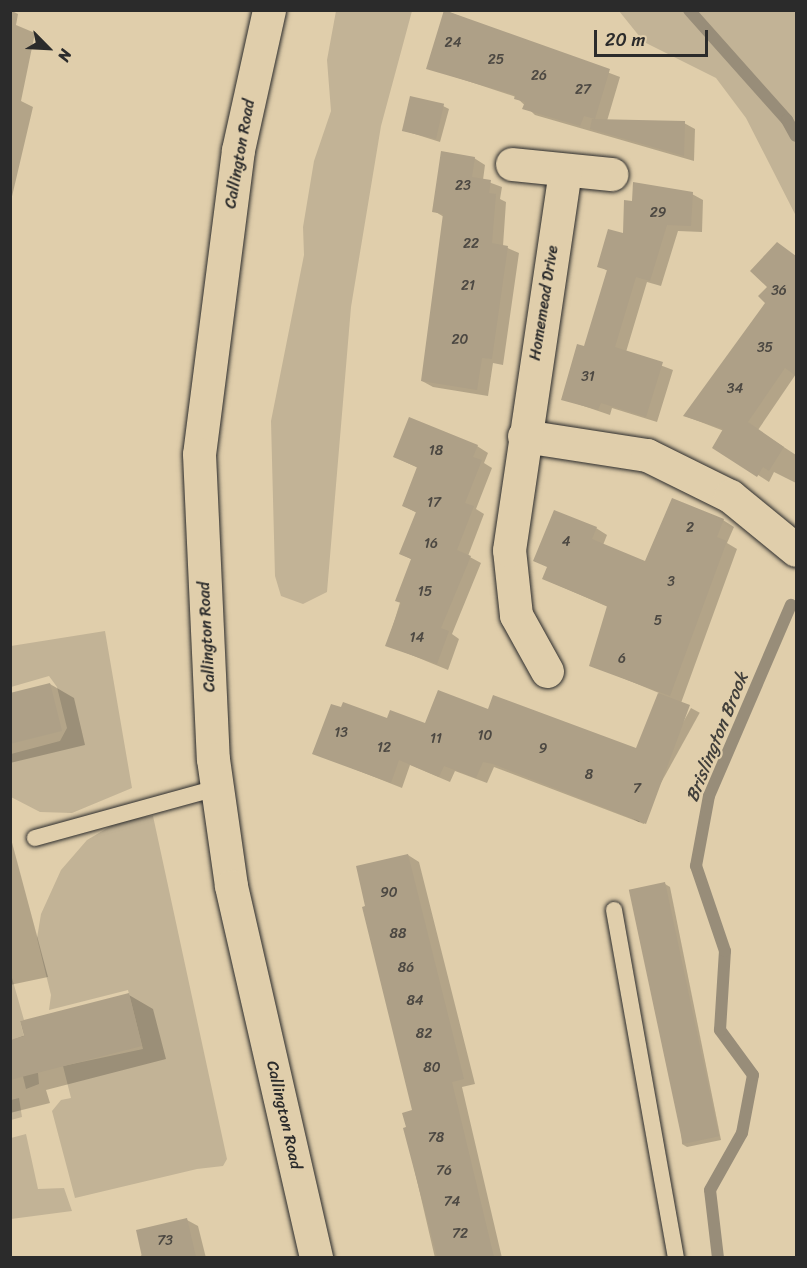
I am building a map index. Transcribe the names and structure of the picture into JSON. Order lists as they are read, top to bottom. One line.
{"streets":{"main road":["Callington Road","Homemead Drive"]},"water":["Brislington Brook"],"house_numbers":["24","25","26","27","23","29","22","21","36","20","35","31","34","18","17","2","4","16","3","15","5","14","6","13","10","11","12","9","8","7","90","88","86","84","82","80","78","76","74","72","73"],"scale_bar":"20 m","north":"bottom right"}
